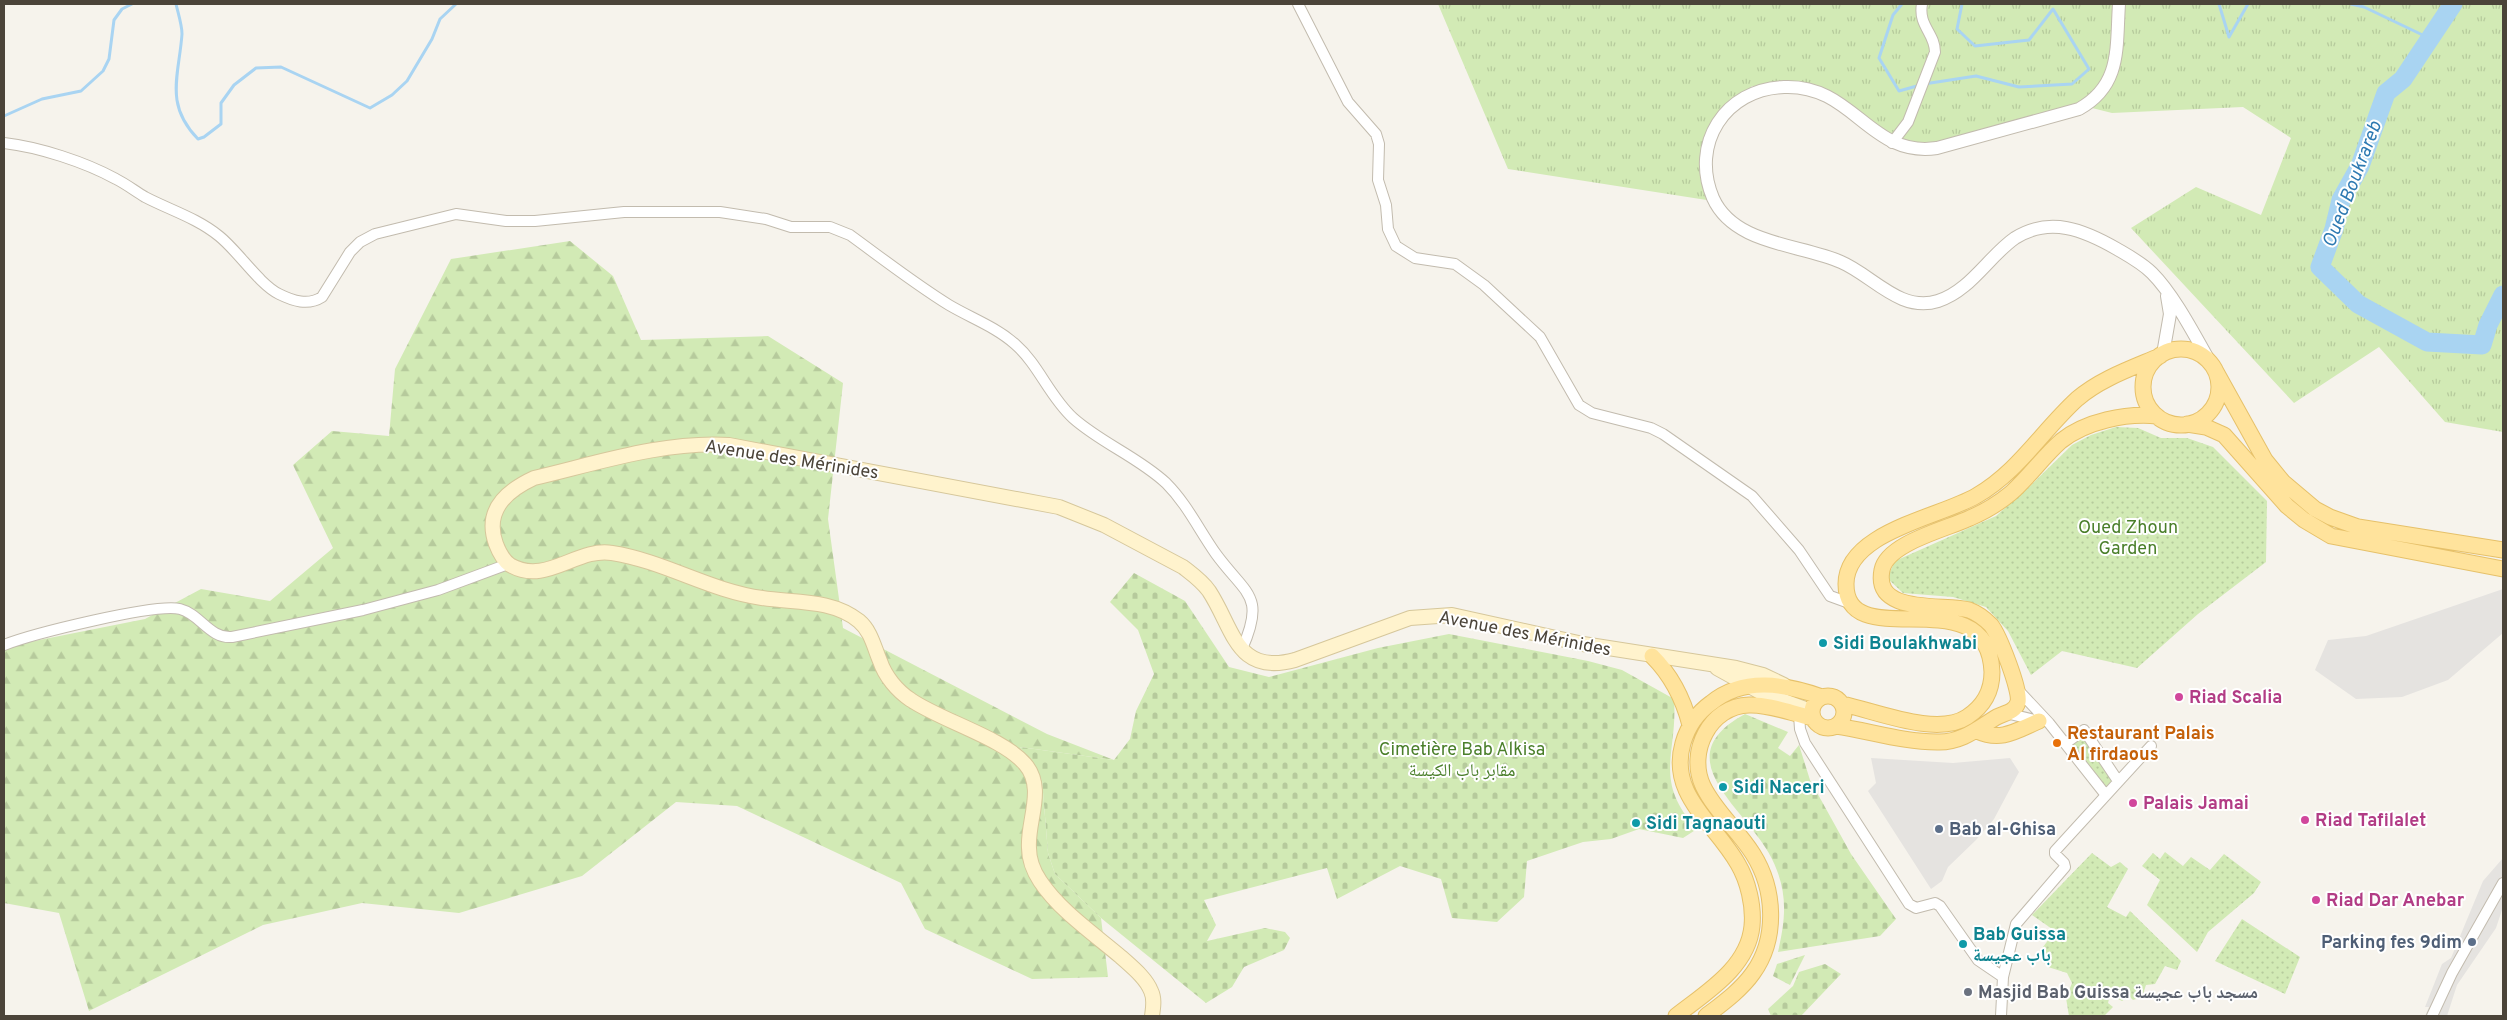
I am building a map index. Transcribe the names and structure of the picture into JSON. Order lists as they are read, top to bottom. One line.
{"streets":{"main road":["Avenue des Mérinides"]},"water":["Oued Boukrareb"],"parks":["Oued Zhoun Garden","Cimetière Bab Alkisa مقابر باب الكيسة"],"places":["Sidi Boulakhwabi","Riad Scalia","Restaurant Palais Al firdaous","Sidi Naceri","Palais Jamai","Riad Tafilalet","Sidi Tagnaouti","Bab al-Ghisa","Riad Dar Anebar","Parking fes 9dim","Bab Guissa باب عجيسة","Masjid Bab Guissa مسجد باب عجيسة"]}
